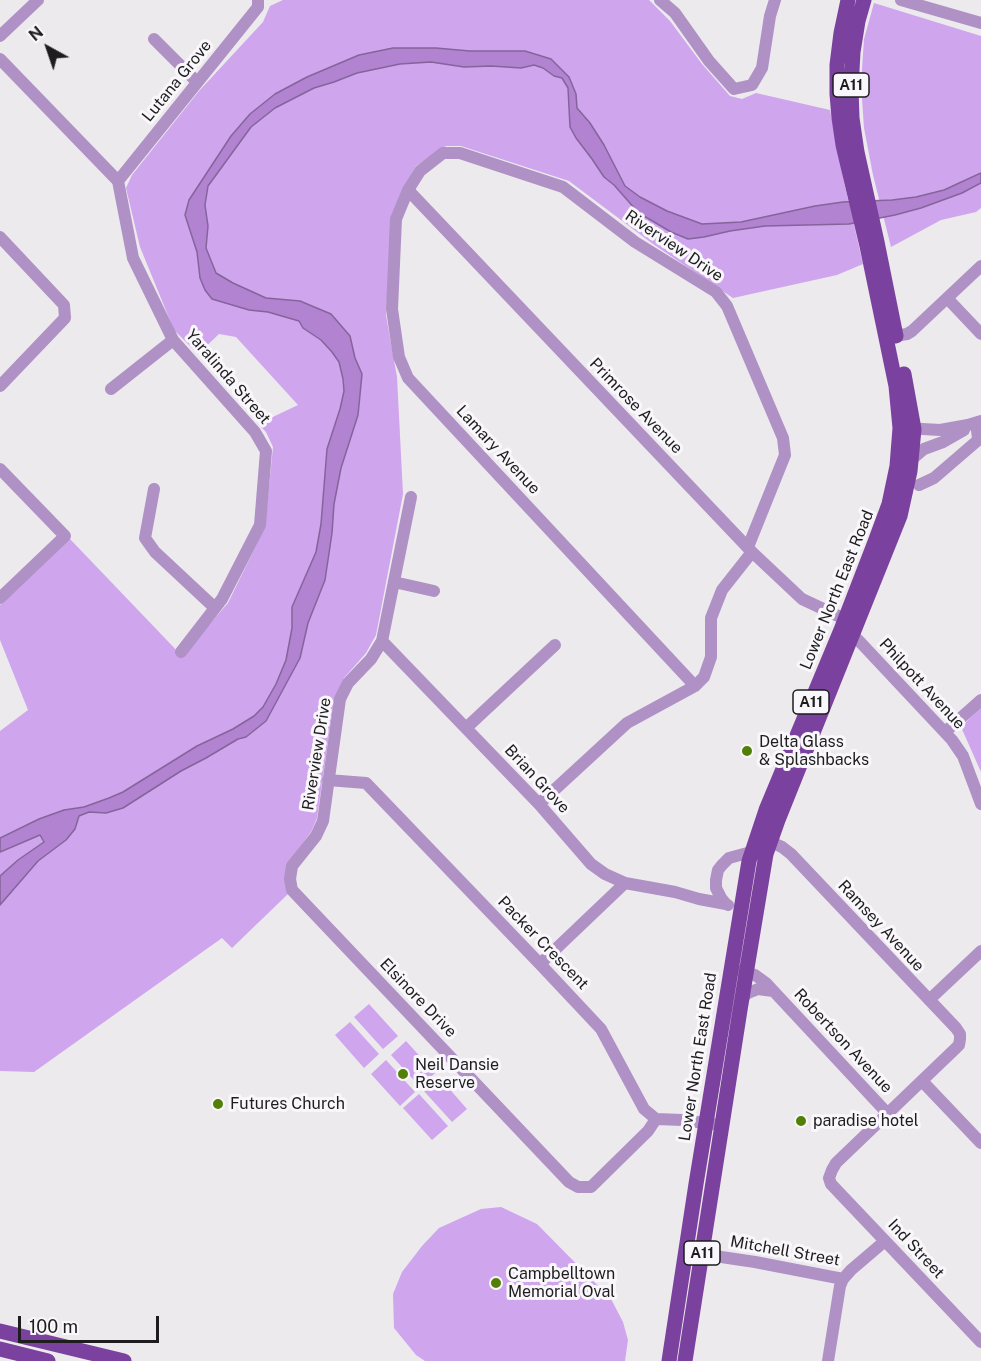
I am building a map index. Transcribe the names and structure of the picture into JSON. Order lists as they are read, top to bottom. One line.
{"streets":{"main road":["A11","Lower North East Road"],"street":["Lutana Grove","Riverview Drive","Yaralinda Street","Primrose Avenue","Lamary Avenue","Philpott Avenue","Brian Grove","Ramsey Avenue","Packer Crescent","Elsinore Drive","Robertson Avenue","Ind Street","Mitchell Street"]},"crossings":[["Lutana Grove","Yaralinda Street"],["Riverview Drive","Primrose Avenue"],["Riverview Drive","Lamary Avenue"],["Riverview Drive","Brian Grove"],["Riverview Drive","Packer Crescent"],["Riverview Drive","Elsinore Drive"],["Primrose Avenue","Lamary Avenue"],["Primrose Avenue","Lower North East Road"],["Primrose Avenue","Philpott Avenue"],["Lower North East Road","Philpott Avenue"],["Lower North East Road","Brian Grove"],["Lower North East Road","Ramsey Avenue"],["Lower North East Road","Robertson Avenue"],["Lower North East Road","Mitchell Street"],["Packer Crescent","Elsinore Drive"],["Robertson Avenue","Ind Street"],["Ind Street","Mitchell Street"]],"places":["Delta Glass & Splashbacks","Neil Dansie Reserve","Futures Church","paradise hotel","Campbelltown Memorial Oval"],"scale_bar":"100 m","north":"top left"}
